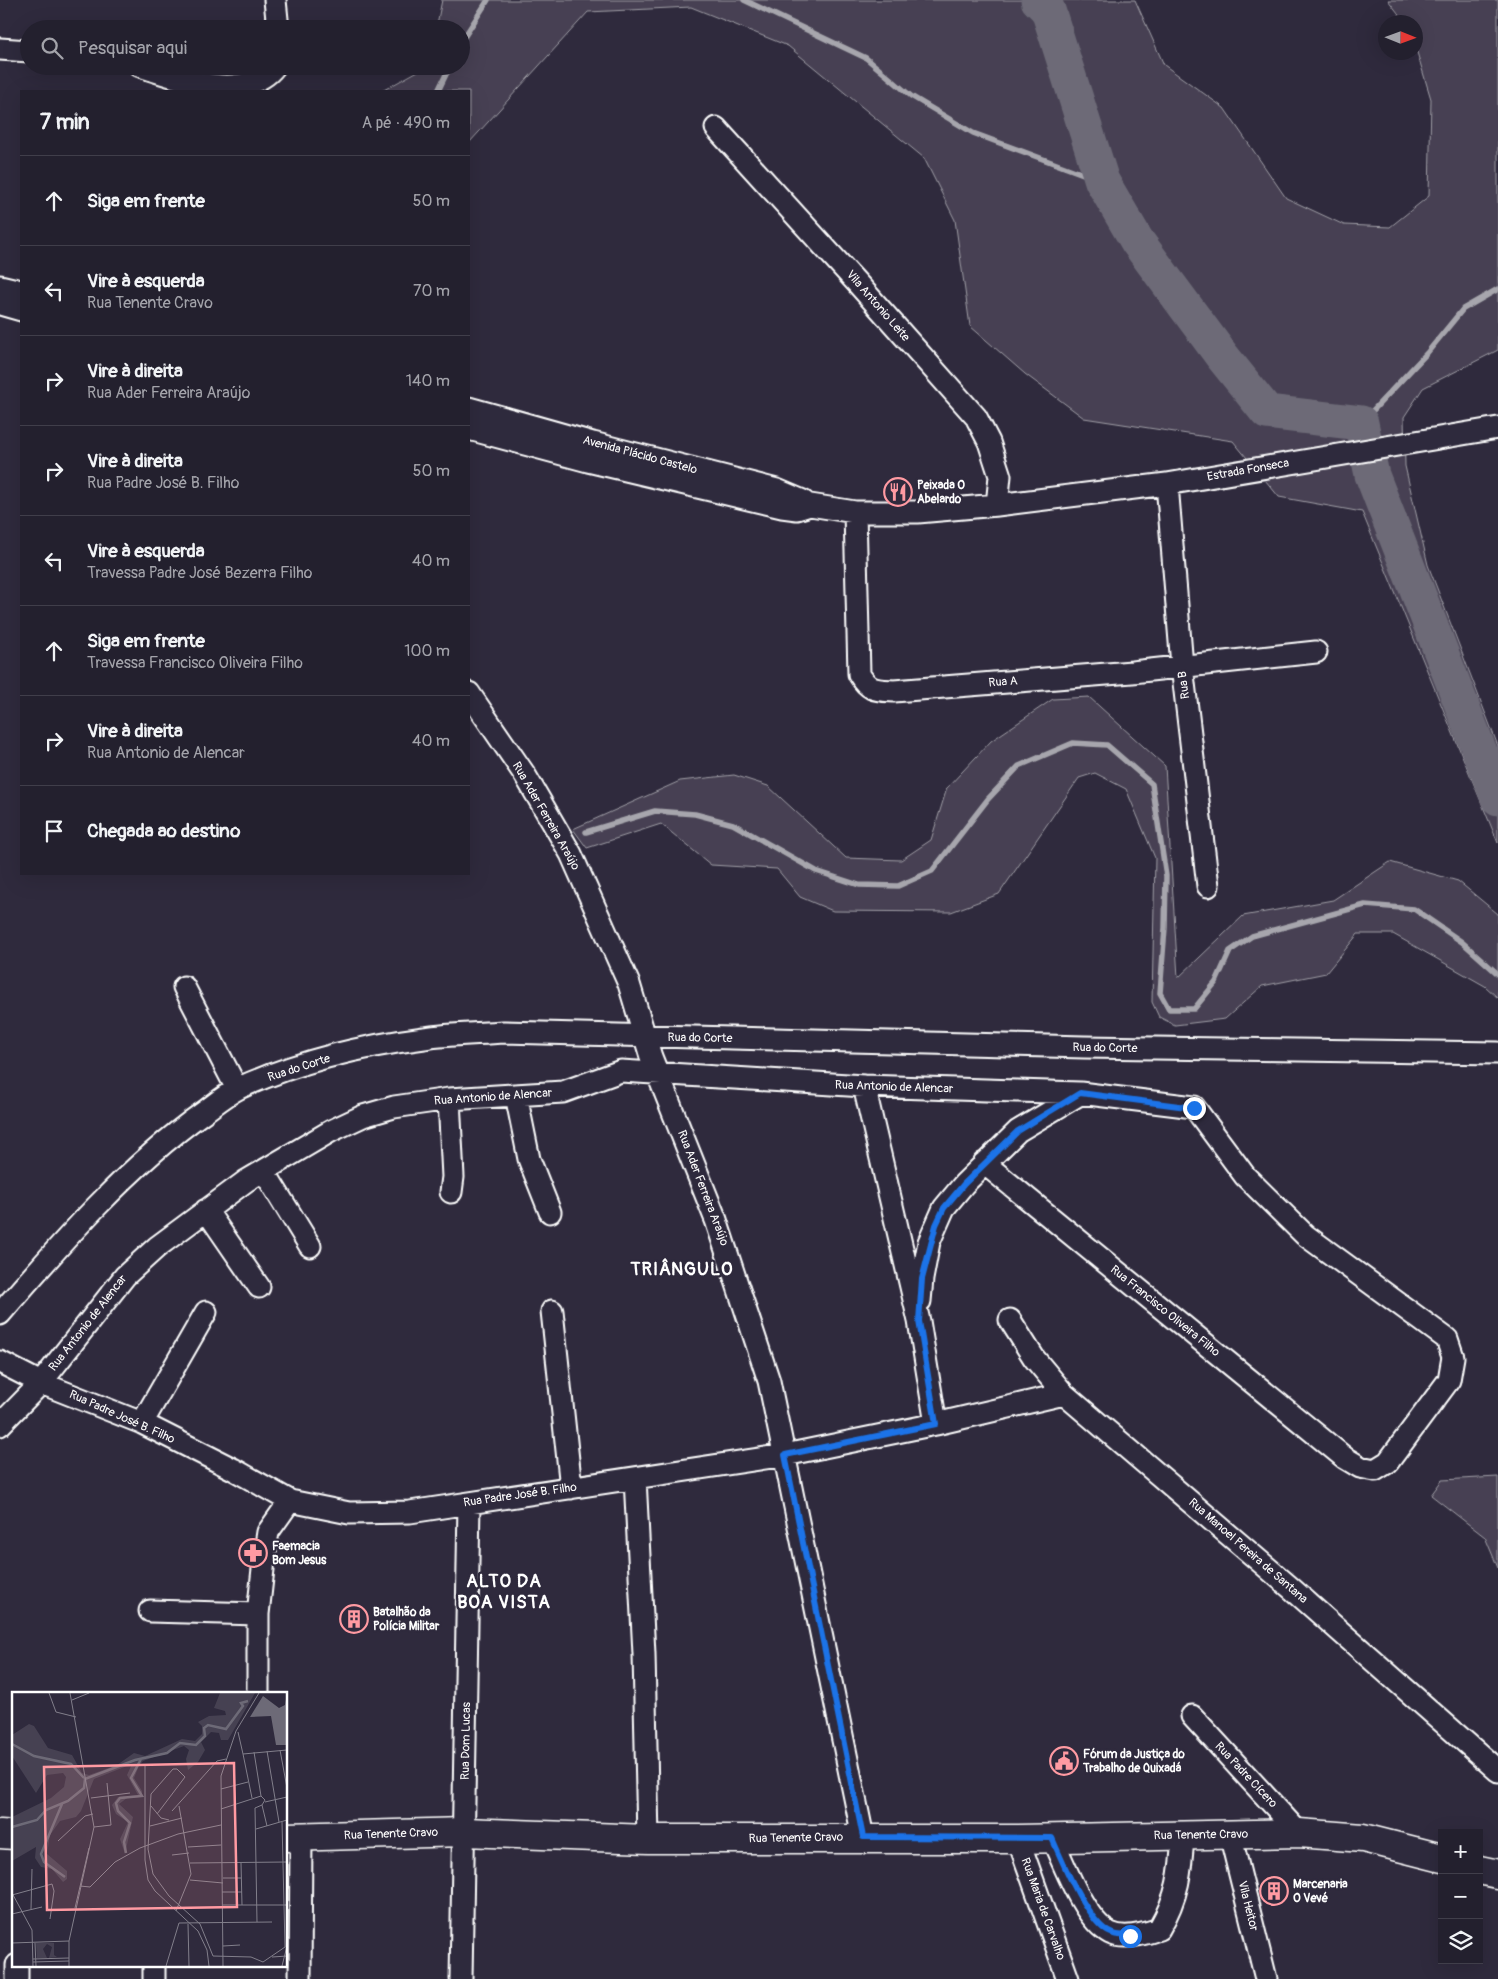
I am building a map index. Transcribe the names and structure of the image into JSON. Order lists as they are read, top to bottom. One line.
{"streets":{"main road":["Rua Tenente Cravo"],"street":["Vila Antonio Leite","Avenida Plácido Castelo","Estrada Fonseca","Rua A","Rua B","Rua Ader Ferreira Araújo","Rua do Corte","Rua Antonio de Alencar","Rua Francisco Oliveira Filho","Rua Padre José B. Filho","Rua Manoel Pereira de Santana","Rua Dom Lucas","Rua Padre Cícero","Vila Heitor","Rua Maria de Carvalho"]},"crossings":[["Vila Antonio Leite","Avenida Plácido Castelo"],["Vila Antonio Leite","Estrada Fonseca"],["Avenida Plácido Castelo","Estrada Fonseca"],["Avenida Plácido Castelo","Rua A"],["Estrada Fonseca","Rua B"],["Rua A","Rua B"],["Rua Ader Ferreira Araújo","Rua do Corte"],["Rua Ader Ferreira Araújo","Rua Antonio de Alencar"],["Rua Ader Ferreira Araújo","Rua Padre José B. Filho"],["Rua Ader Ferreira Araújo","Rua Tenente Cravo"],["Rua Antonio de Alencar","Rua Francisco Oliveira Filho"],["Rua Antonio de Alencar","Rua Padre José B. Filho"],["Rua Padre José B. Filho","Rua Manoel Pereira de Santana"],["Rua Padre José B. Filho","Rua Dom Lucas"],["Rua Dom Lucas","Rua Tenente Cravo"],["Rua Padre Cícero","Rua Tenente Cravo"],["Rua Tenente Cravo","Vila Heitor"],["Rua Tenente Cravo","Rua Maria de Carvalho"]],"districts":["TRIÂNGULO","ALTO DA BOA VISTA"],"places":{"restaurant":["Peixada O Abelardo"],"pharmacy":["Faemacia Bom Jesus"],"building":["Batalhão da Polícia Militar","Marcenaria O Vevé"],"public building":["Fórum da Justiça do Trabalho de Quixadá"]},"north":"right","page":{"search":"Pesquisar aqui","heading":["7 min","A pé · 490 m"],"list":[["Siga em frente","50 m"],["Vire à esquerda","Rua Tenente Cravo","70 m"],["Vire à direita","Rua Ader Ferreira Araújo","140 m"],["Vire à direita","Rua Padre José B. Filho","50 m"],["Vire à esquerda","Travessa Padre José Bezerra Filho","40 m"],["Siga em frente","Travessa Francisco Oliveira Filho","100 m"],["Vire à direita","Rua Antonio de Alencar","40 m"],"Chegada ao destino"],"map_buttons":["+","−"]}}
